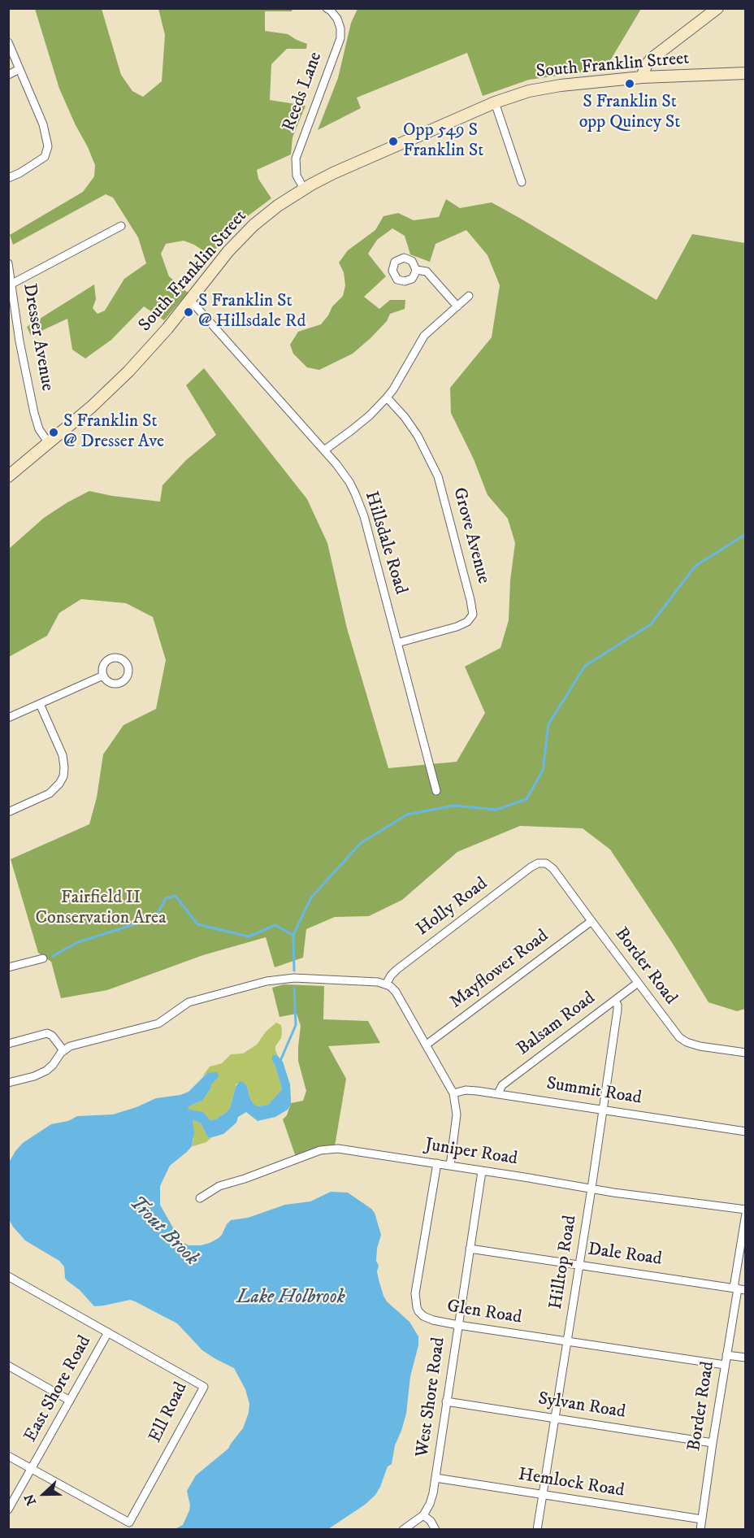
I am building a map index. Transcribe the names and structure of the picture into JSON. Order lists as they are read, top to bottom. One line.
{"streets":{"main road":["South Franklin Street"],"street":["Reeds Lane","Dresser Avenue","Grove Avenue","Hillsdale Road","Holly Road","Border Road","Mayflower Road","Balsam Road","Summit Road","Juniper Road","Dale Road","Hilltop Road","Glen Road","East Shore Road","West Shore Road","Sylvan Road","Ell Road","Hemlock Road"]},"crossings":[["South Franklin Street","Reeds Lane"],["South Franklin Street","Dresser Avenue"],["South Franklin Street","Hillsdale Road"],["Grove Avenue","Hillsdale Road"],["Holly Road","Border Road"],["Border Road","Mayflower Road"],["Border Road","Balsam Road"],["Border Road","Dale Road"],["Border Road","Glen Road"],["Border Road","Sylvan Road"],["Border Road","Hemlock Road"],["Balsam Road","Summit Road"],["Balsam Road","Hilltop Road"],["Summit Road","Hilltop Road"],["Juniper Road","Hilltop Road"],["Juniper Road","Glen Road"],["Juniper Road","West Shore Road"],["Dale Road","Hilltop Road"],["Dale Road","West Shore Road"],["Hilltop Road","Glen Road"],["Hilltop Road","Sylvan Road"],["Hilltop Road","Hemlock Road"],["Glen Road","West Shore Road"],["East Shore Road","Ell Road"],["West Shore Road","Sylvan Road"],["West Shore Road","Hemlock Road"]],"water":["Trout Brook","Lake Holbrook"],"parks":["Fairfield II Conservation Area"],"places":["S Franklin St opp Quincy St","Opp 549 S Franklin St","S Franklin St @ Hillsdale Rd","S Franklin St @ Dresser Ave"],"north":"left"}
